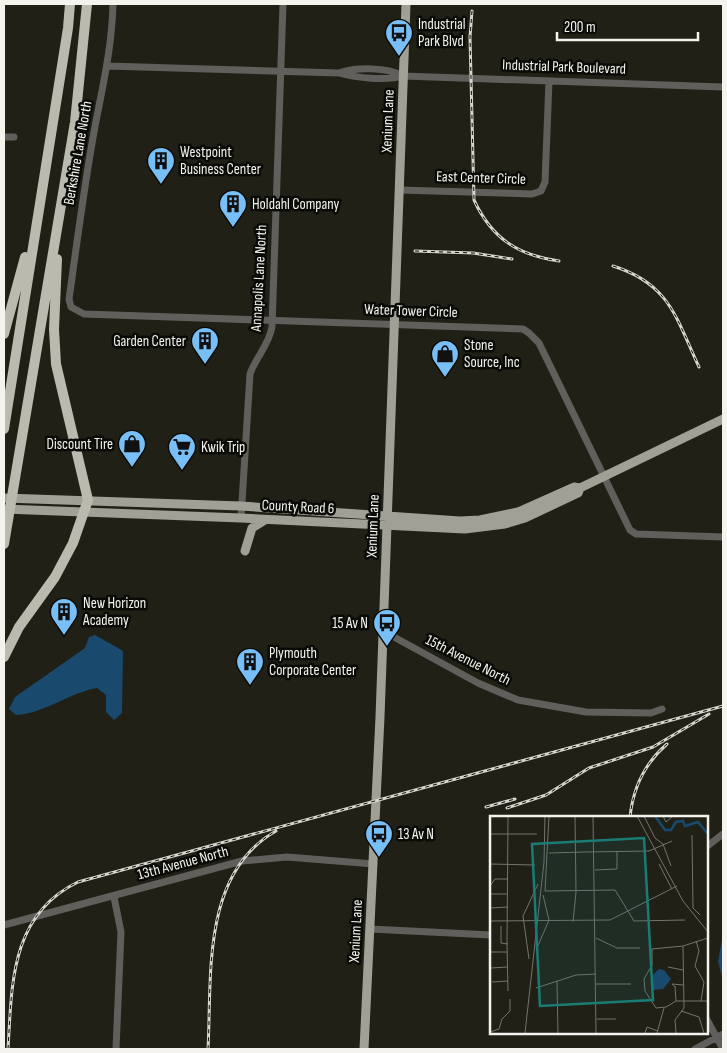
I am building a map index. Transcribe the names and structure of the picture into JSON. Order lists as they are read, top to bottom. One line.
{"streets":{"main road":["Xenium Lane","County Road 6"],"street":["Industrial Park Boulevard","Berkshire Lane North","East Center Circle","Annapolis Lane North","Water Tower Circle","15th Avenue North","13th Avenue North"]},"crossings":[["Industrial Park Boulevard","Xenium Lane"],["Industrial Park Boulevard","Berkshire Lane North"],["Industrial Park Boulevard","East Center Circle"],["Industrial Park Boulevard","Annapolis Lane North"],["Xenium Lane","East Center Circle"],["Xenium Lane","Water Tower Circle"],["Xenium Lane","County Road 6"],["Xenium Lane","15th Avenue North"],["Xenium Lane","13th Avenue North"],["Berkshire Lane North","Water Tower Circle"],["Annapolis Lane North","Water Tower Circle"],["Annapolis Lane North","County Road 6"],["Water Tower Circle","County Road 6"]],"places":{"bus stop":["Industrial Park Blvd","15 Av N","13 Av N"],"building":["Westpoint Business Center","Holdahl Company","Garden Center","New Horizon Academy","Plymouth Corporate Center"],"shop":["Stone Source, Inc","Discount Tire"],"supermarket":["Kwik Trip"]},"scale_bar":"200 m"}
